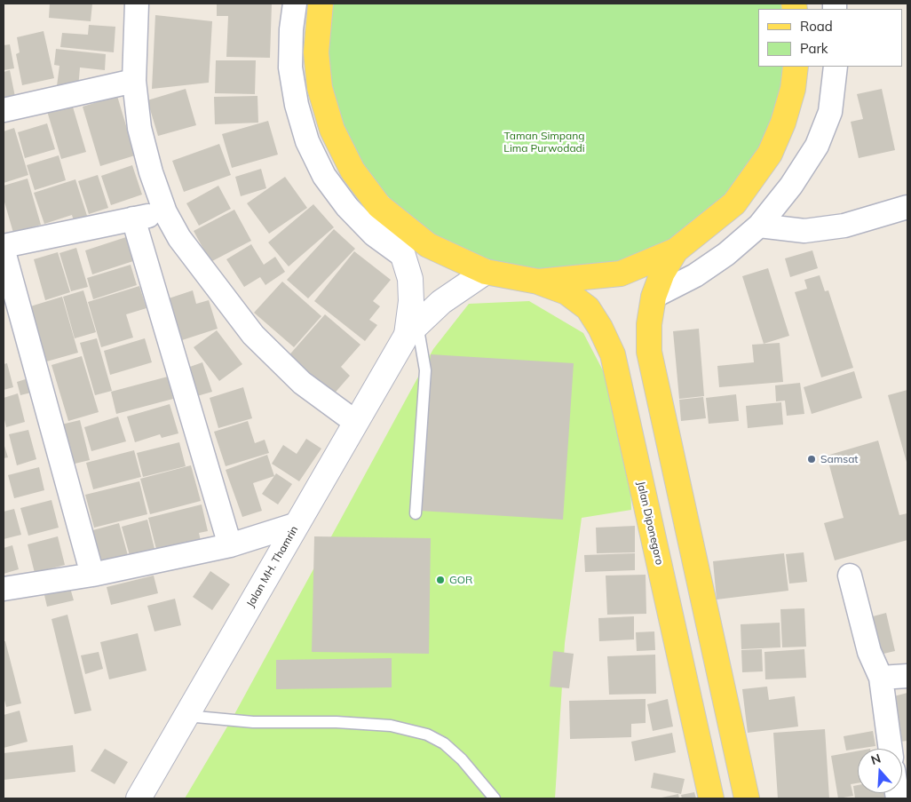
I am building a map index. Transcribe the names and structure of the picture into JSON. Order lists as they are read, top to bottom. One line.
{"streets":{"main road":["Jalan Diponegoro","Jalan MH. Thamrin"]},"parks":["Taman Simpang Lima Purwodadi"],"places":["Samsat","GOR"],"legend":["Road","Park"],"north":"top"}
